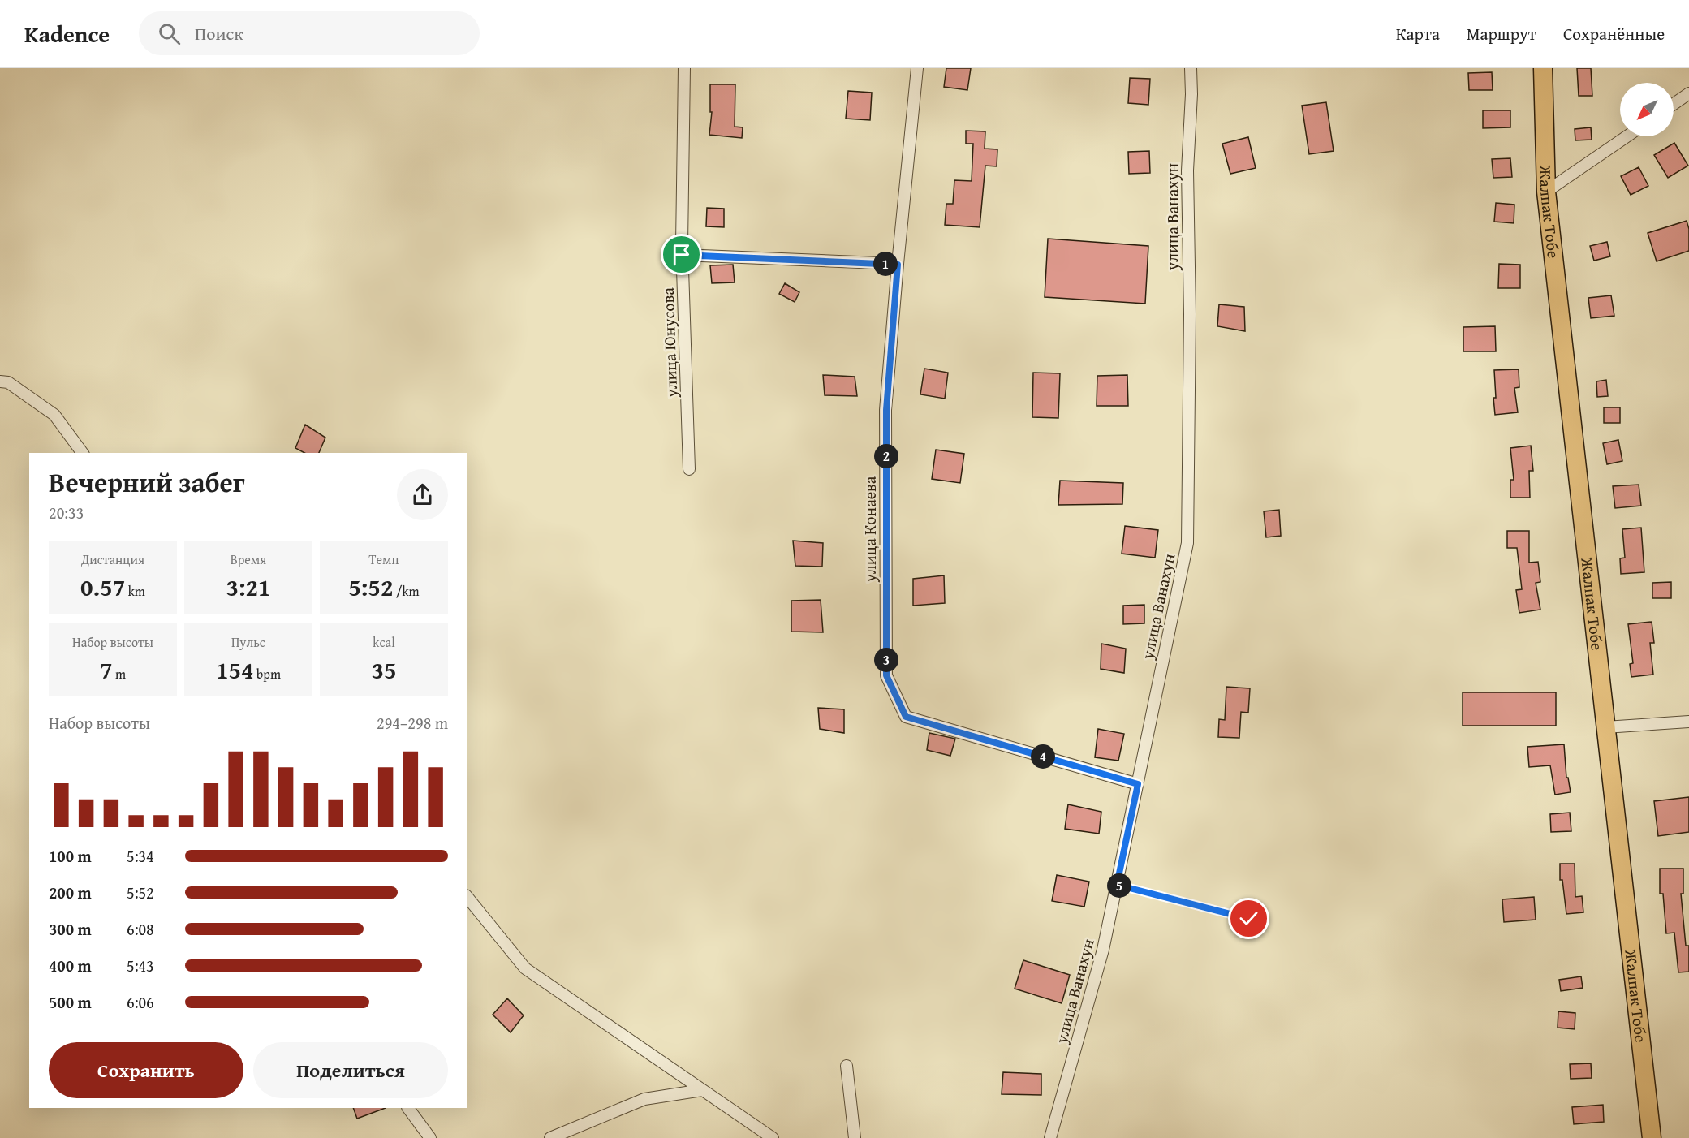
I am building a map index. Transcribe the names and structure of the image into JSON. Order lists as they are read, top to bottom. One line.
{"streets":{"main road":["Жалпак Тобе"],"street":["улица Ванахун","улица Юнусова","улица Конаева"]},"crossings":[["улица Ванахун","улица Конаева"]],"north":"bottom left","page":{"header":"Kadence","search":"Поиск","nav":["Карта","Маршрут","Сохранённые"],"pins":["1","2","3","4","5"],"heading":["Вечерний забег","20:33"],"stats":[["Дистанция","0.57 km"],["Время","3:21"],["Темп","5:52 /km"],["Набор высоты","7 m"],["Пульс","154 bpm"],["kcal","35"]],"chart":["Набор высоты","294–298 m"],"list":[{"name":"100 m","note":"5:34"},{"name":"200 m","note":"5:52"},{"name":"300 m","note":"6:08"},{"name":"400 m","note":"5:43"},{"name":"500 m","note":"6:06"}],"buttons":["Сохранить","Поделиться"]}}
